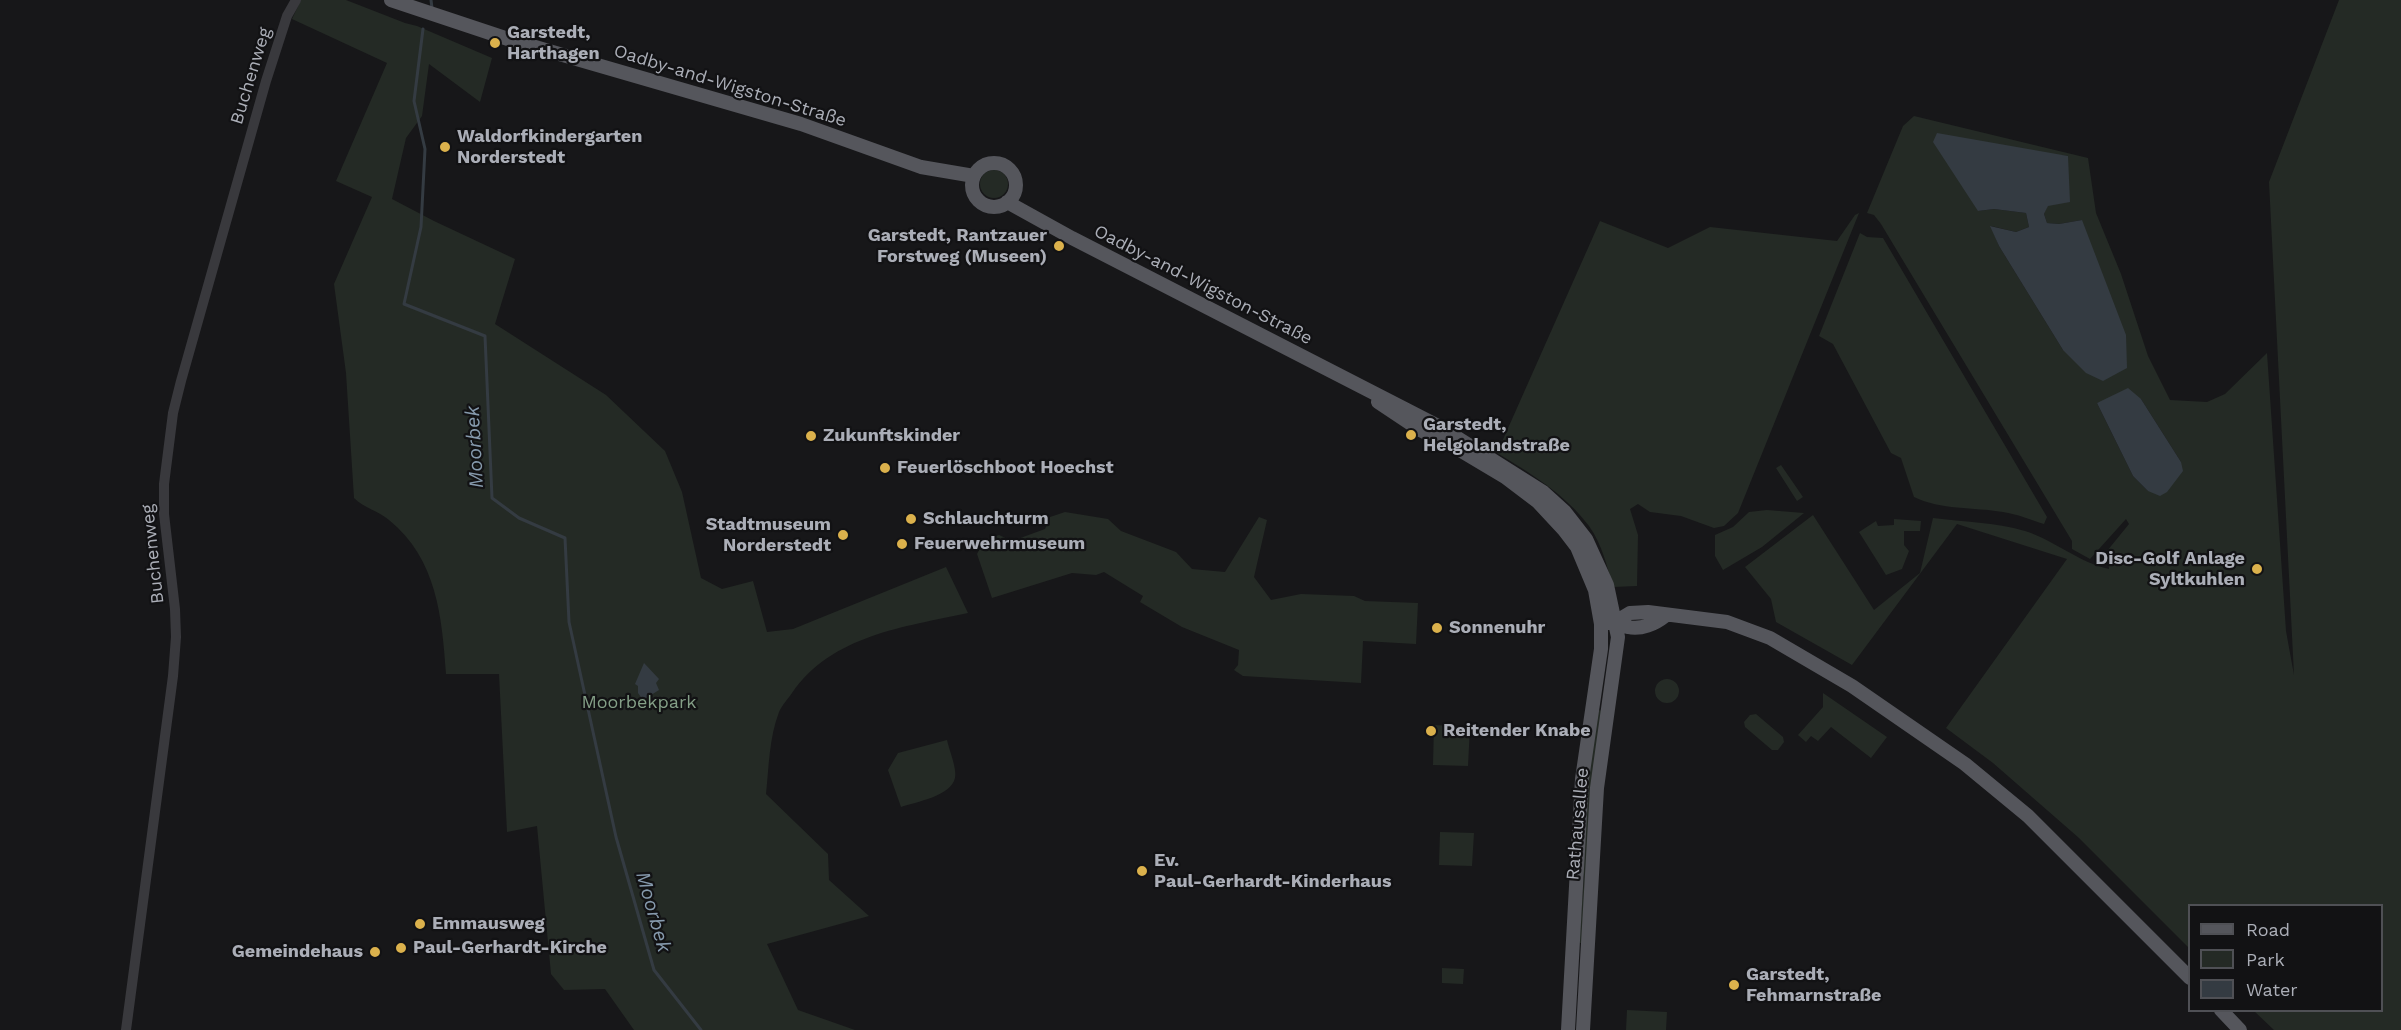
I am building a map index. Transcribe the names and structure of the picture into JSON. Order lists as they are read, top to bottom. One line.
{"streets":{"main road":["Oadby-and-Wigston-Straße","Rathausallee"],"street":["Buchenweg"]},"crossings":[["Oadby-and-Wigston-Straße","Rathausallee"]],"water":["Moorbek"],"parks":["Moorbekpark"],"places":["Garstedt, Harthagen","Waldorfkindergarten Norderstedt","Garstedt, Rantzauer Forstweg (Museen)","Garstedt, Helgolandstraße","Zukunftskinder","Feuerlöschboot Hoechst","Schlauchturm","Stadtmuseum Norderstedt","Feuerwehrmuseum","Disc-Golf Anlage Syltkuhlen","Sonnenuhr","Reitender Knabe","Ev. Paul-Gerhardt-Kinderhaus","Emmausweg","Paul-Gerhardt-Kirche","Gemeindehaus","Garstedt, Fehmarnstraße"],"legend":["Road","Park","Water"]}
